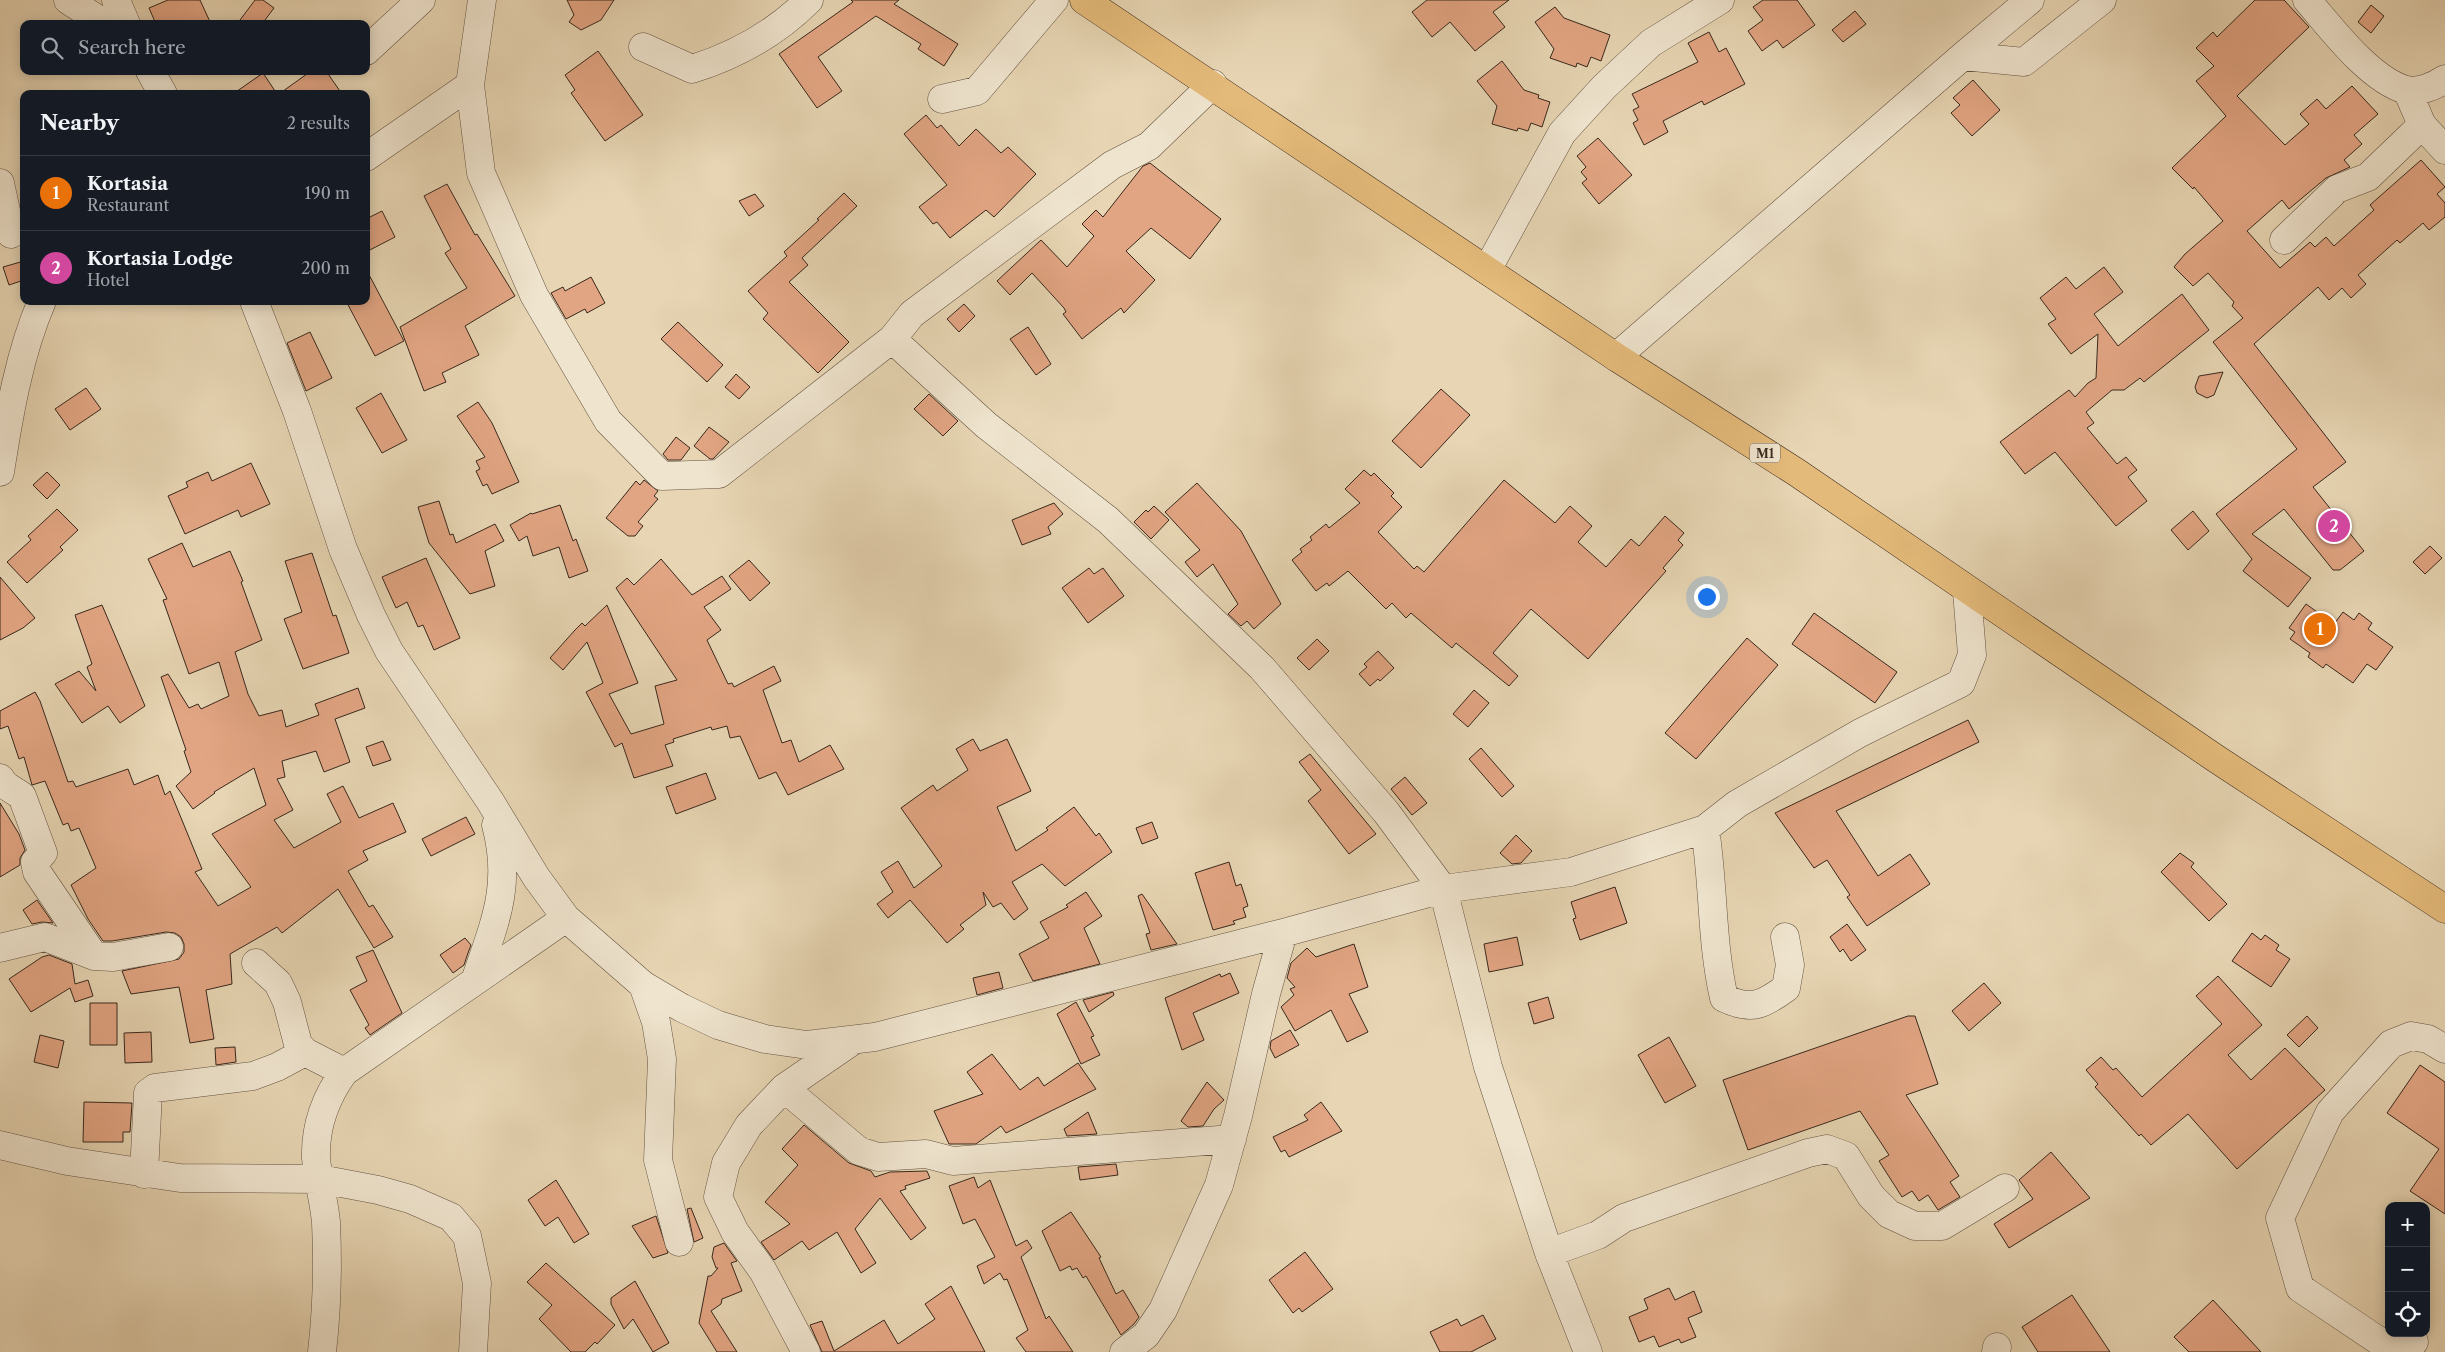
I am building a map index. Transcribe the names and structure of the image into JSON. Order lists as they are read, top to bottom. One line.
{"streets":{"highway":["M1"]},"page":{"search":"Search here","heading":["Nearby","2 results"],"list":[{"mark":"1","name":"Kortasia","note":"Restaurant","value":"190 m"},{"mark":"2","name":"Kortasia Lodge","note":"Hotel","value":"200 m"}],"pins":["2","1"],"map_buttons":["+","−"]}}
